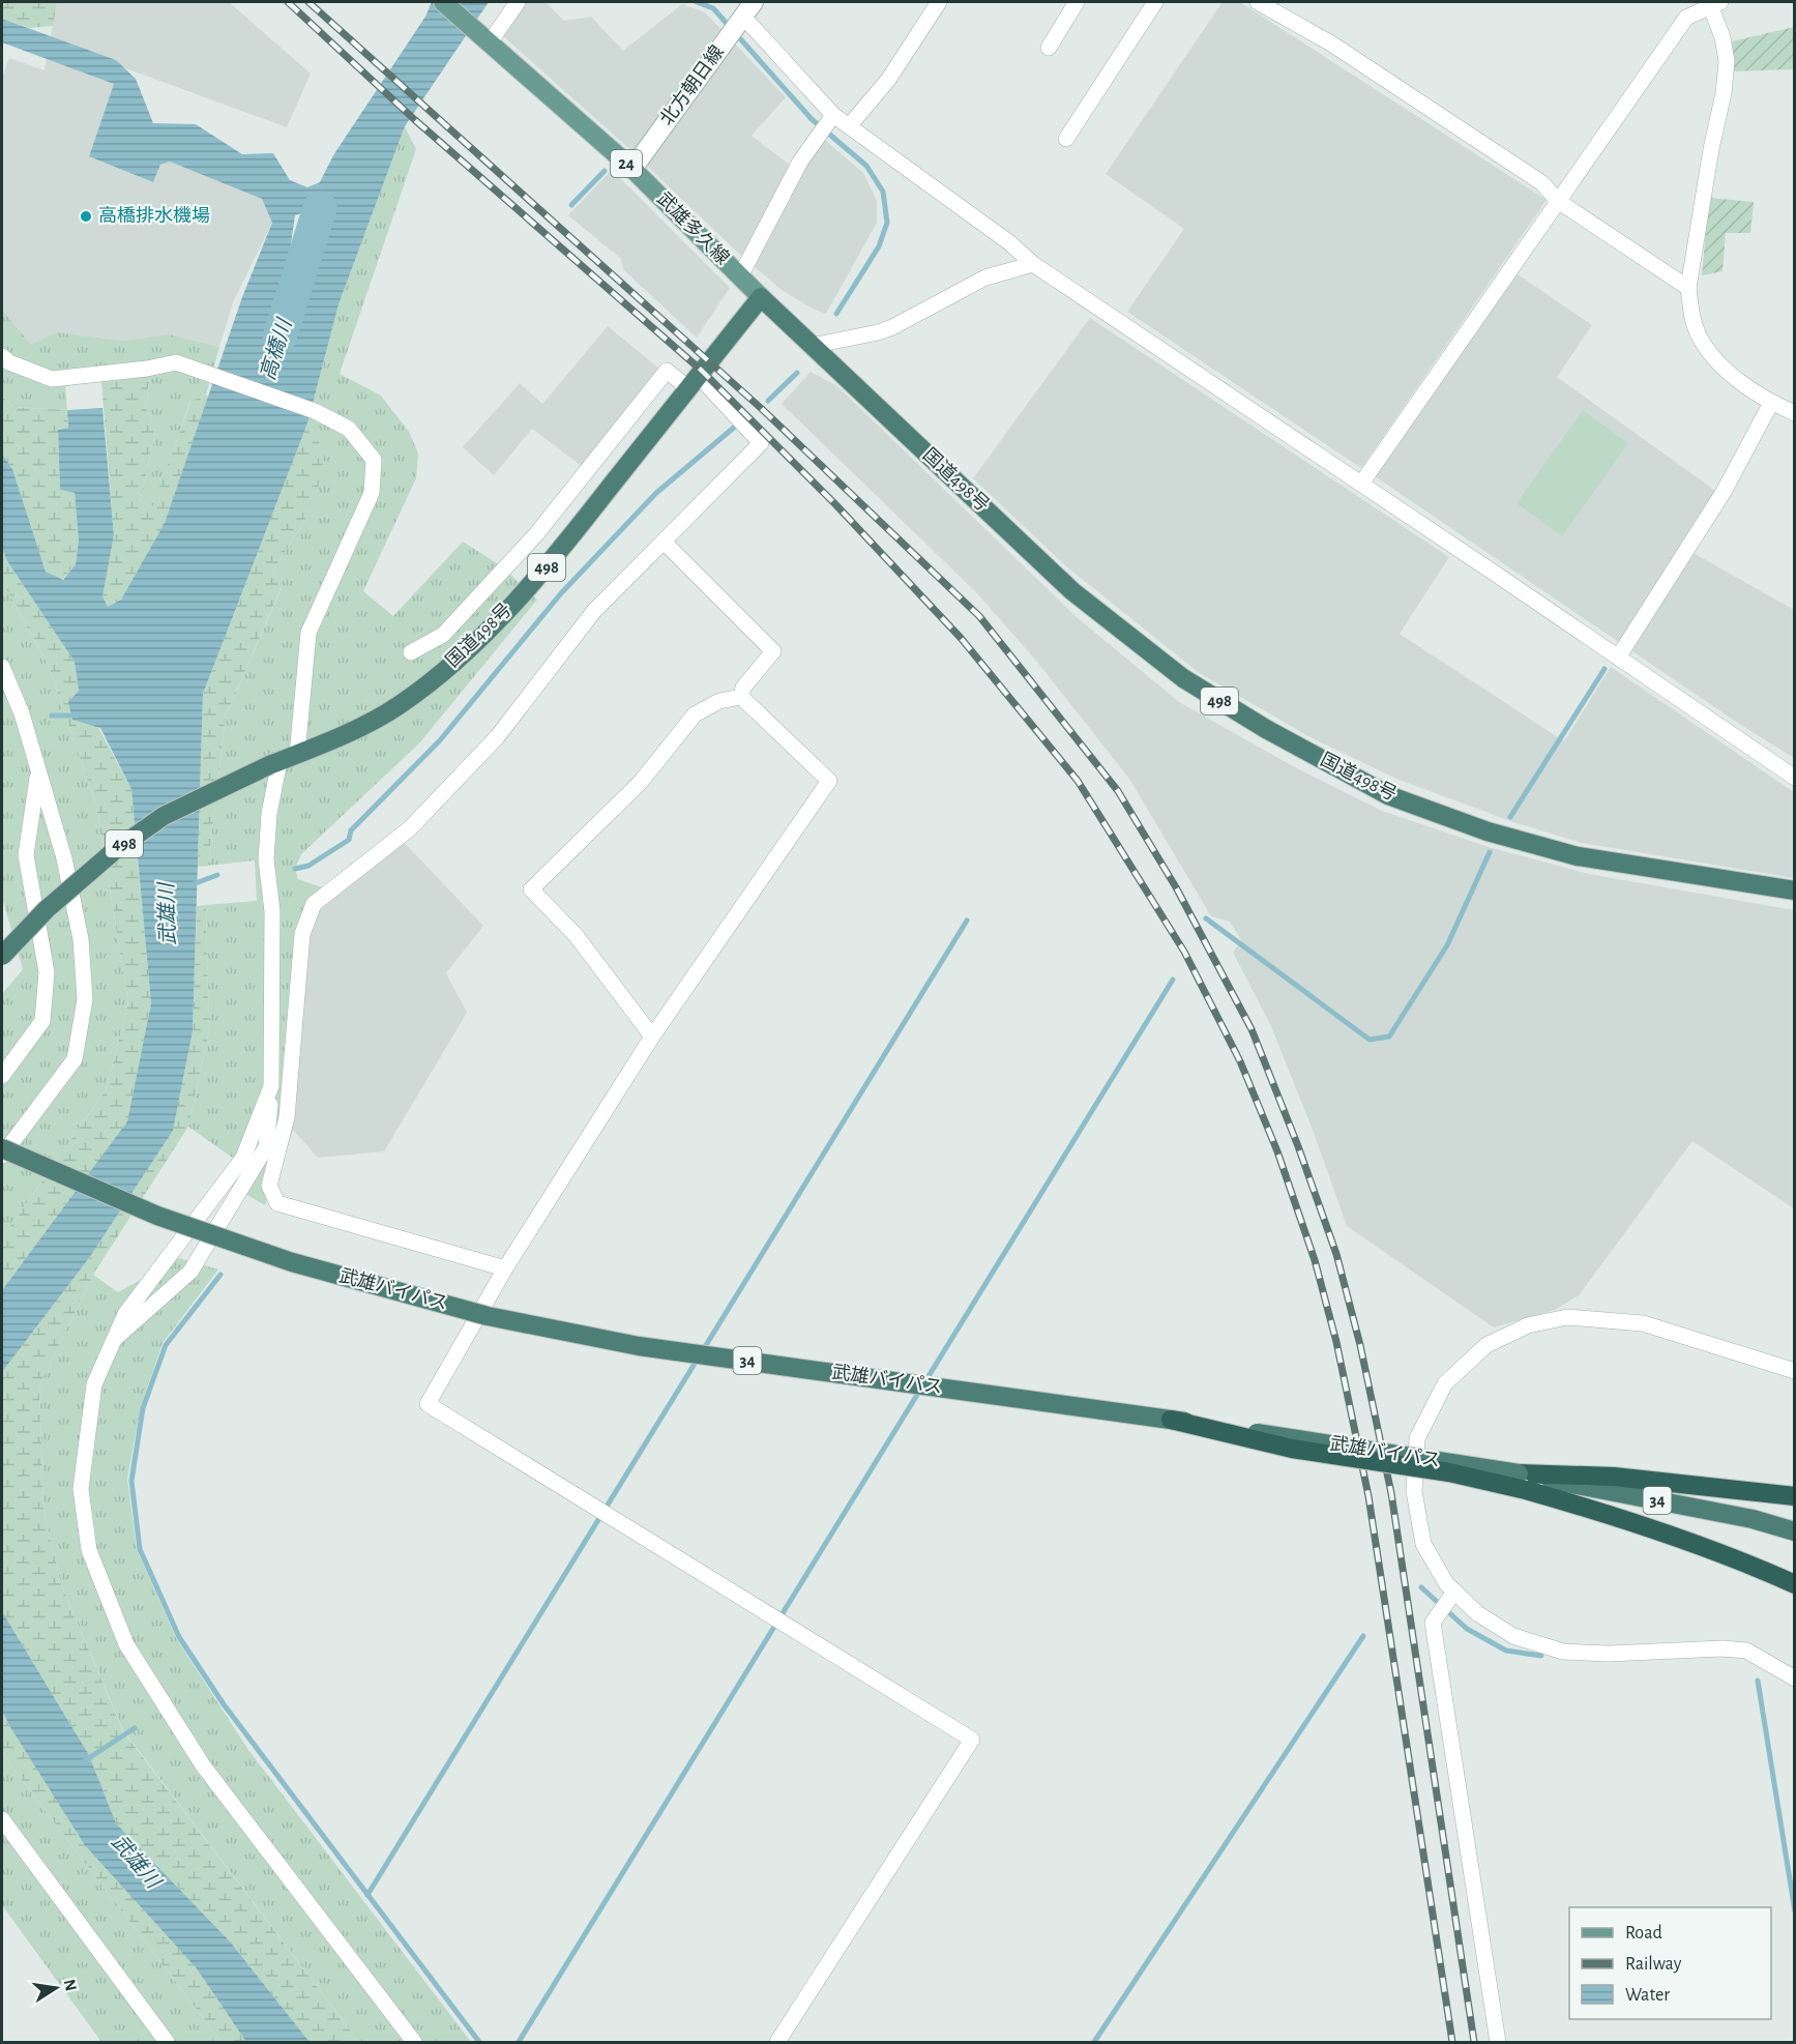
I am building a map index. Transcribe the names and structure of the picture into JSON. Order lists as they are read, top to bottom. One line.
{"streets":{"highway":["国道498号","498","武雄バイパス","34"],"main road":["北方朝日線","24","武雄多久線"]},"crossings":[["北方朝日線","武雄多久線"],["24","武雄多久線"],["武雄多久線","国道498号"],["国道498号","498"],["武雄バイパス","34"]],"water":["高橋川","武雄川"],"places":["高橋排水機場"],"legend":["Road","Railway","Water"],"north":"right"}
